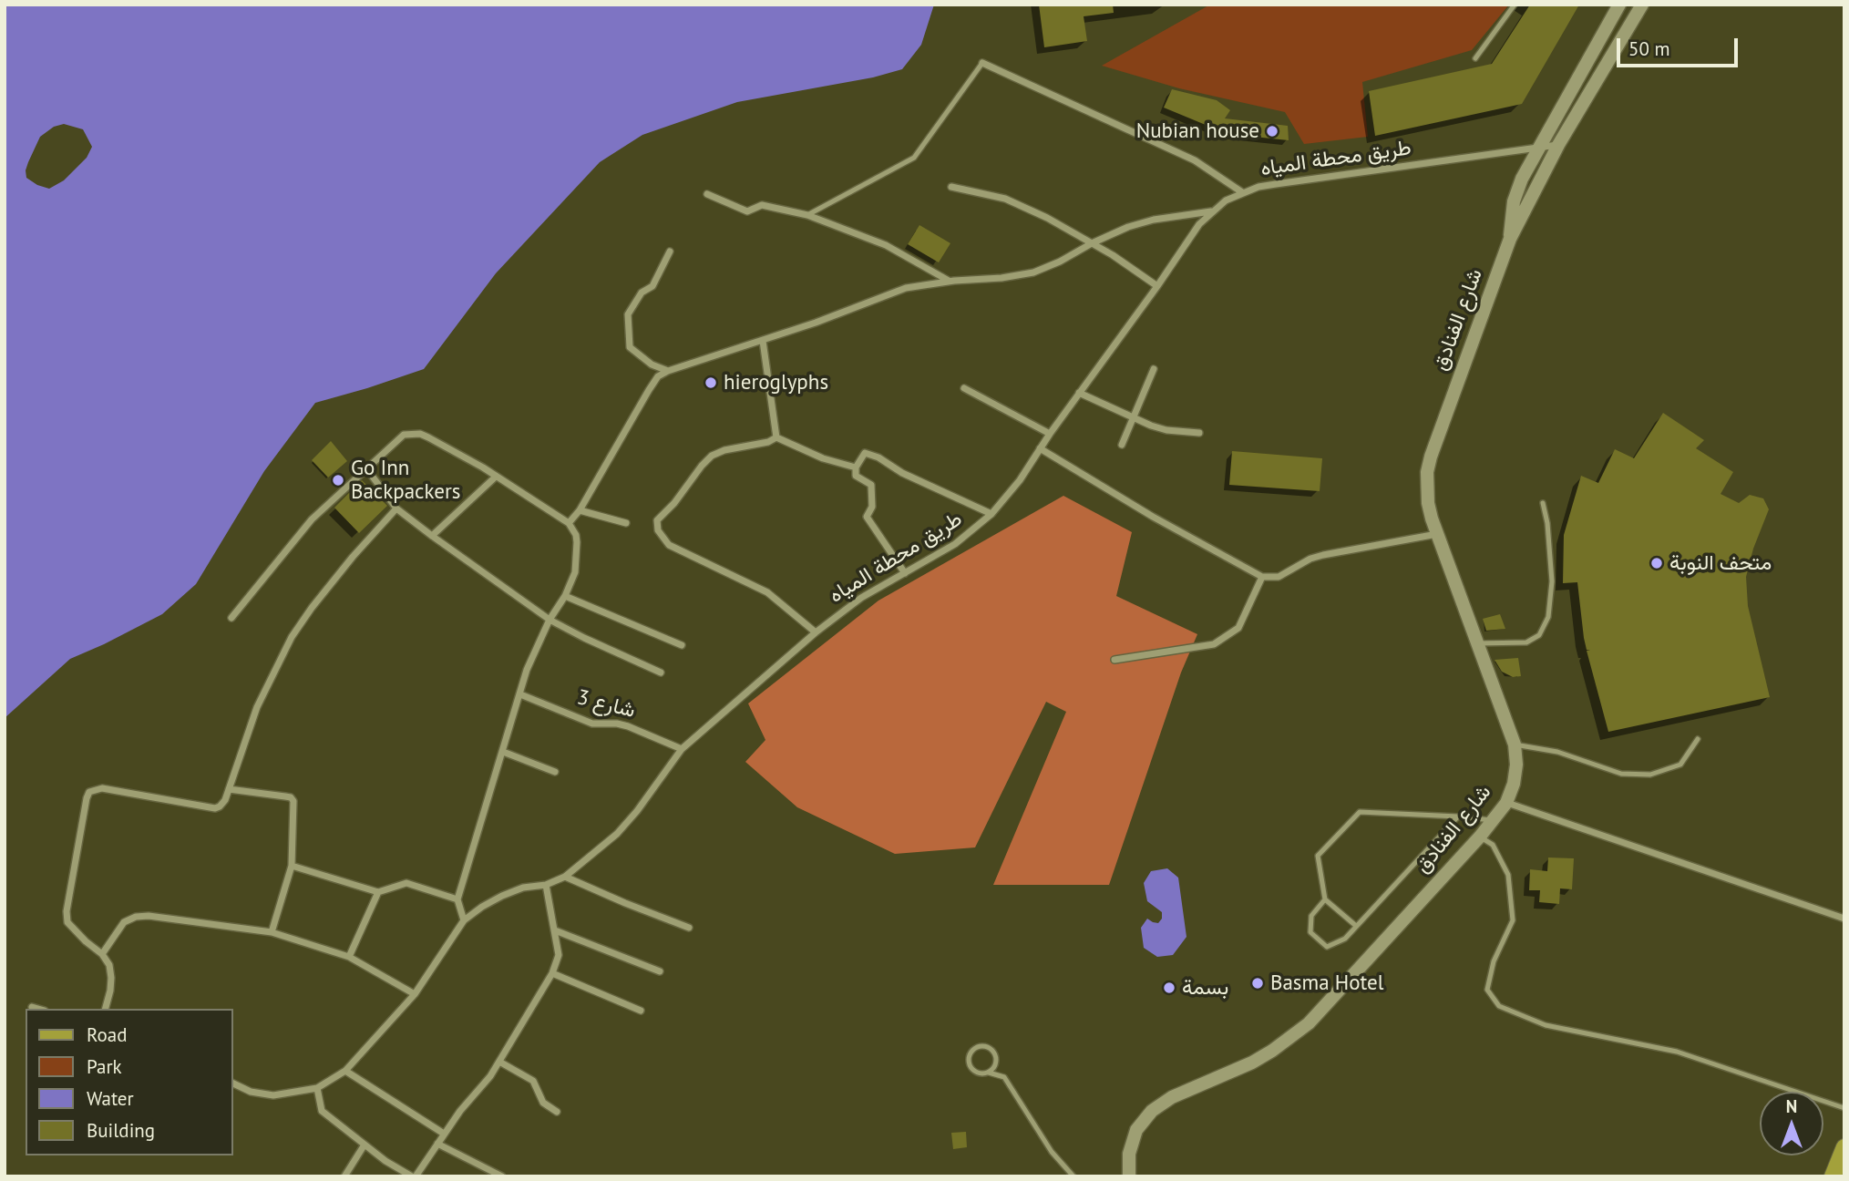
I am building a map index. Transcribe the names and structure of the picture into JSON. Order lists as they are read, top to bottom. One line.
{"streets":{"street":["طريق محطة المياه","شارع الفنادق","شارع 3"]},"crossings":[["طريق محطة المياه","شارع الفنادق"],["طريق محطة المياه","شارع 3"]],"places":["Nubian house","hieroglyphs","Go Inn Backpackers","متحف النوبة","Basma Hotel","بسمة"],"legend":["Road","Park","Water","Building"],"scale_bar":"50 m","north":"top"}
